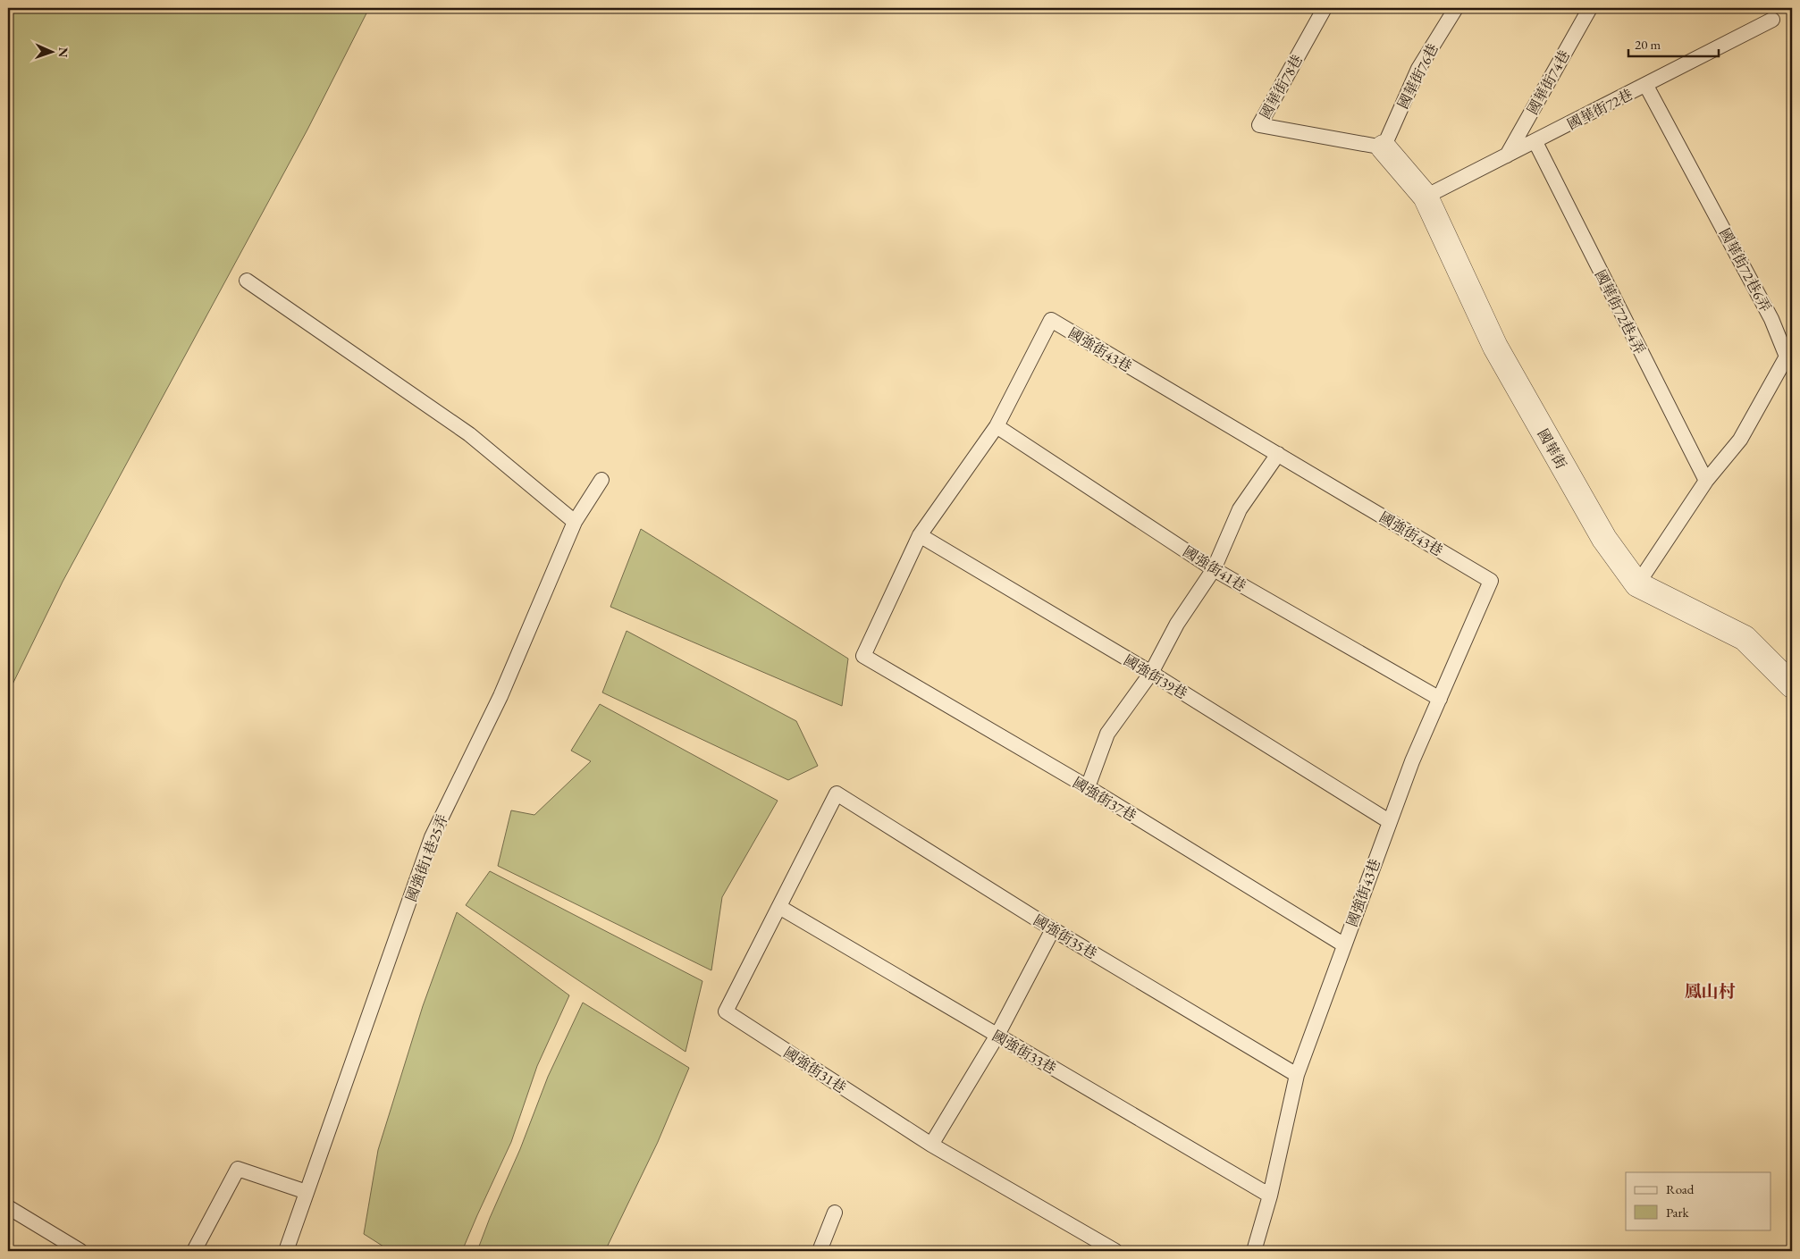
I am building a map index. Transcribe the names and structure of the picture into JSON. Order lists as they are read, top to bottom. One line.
{"streets":{"street":["國華街"],"lane":["國華街76巷","國華街74巷","國華街78巷","國華街72巷","國華街72巷6弄","國華街72巷4弄","國強街43巷","國強街41巷","國強街39巷","國強街37巷","國強街1巷25弄","國強街35巷","國強街33巷","國強街31巷"]},"crossings":[["國華街76巷","國華街78巷"],["國華街76巷","國華街"],["國華街74巷","國華街72巷"],["國華街78巷","國華街"],["國華街72巷","國華街72巷6弄"],["國華街72巷","國華街72巷4弄"],["國華街72巷","國華街"],["國華街72巷6弄","國華街72巷4弄"],["國華街72巷6弄","國華街"],["國強街43巷","國強街41巷"],["國強街43巷","國強街39巷"],["國強街43巷","國強街37巷"],["國強街43巷","國強街35巷"],["國強街43巷","國強街33巷"],["國強街35巷","國強街31巷"],["國強街33巷","國強街31巷"]],"districts":["鳳山村"],"legend":["Road","Park"],"scale_bar":"20 m","north":"right"}
